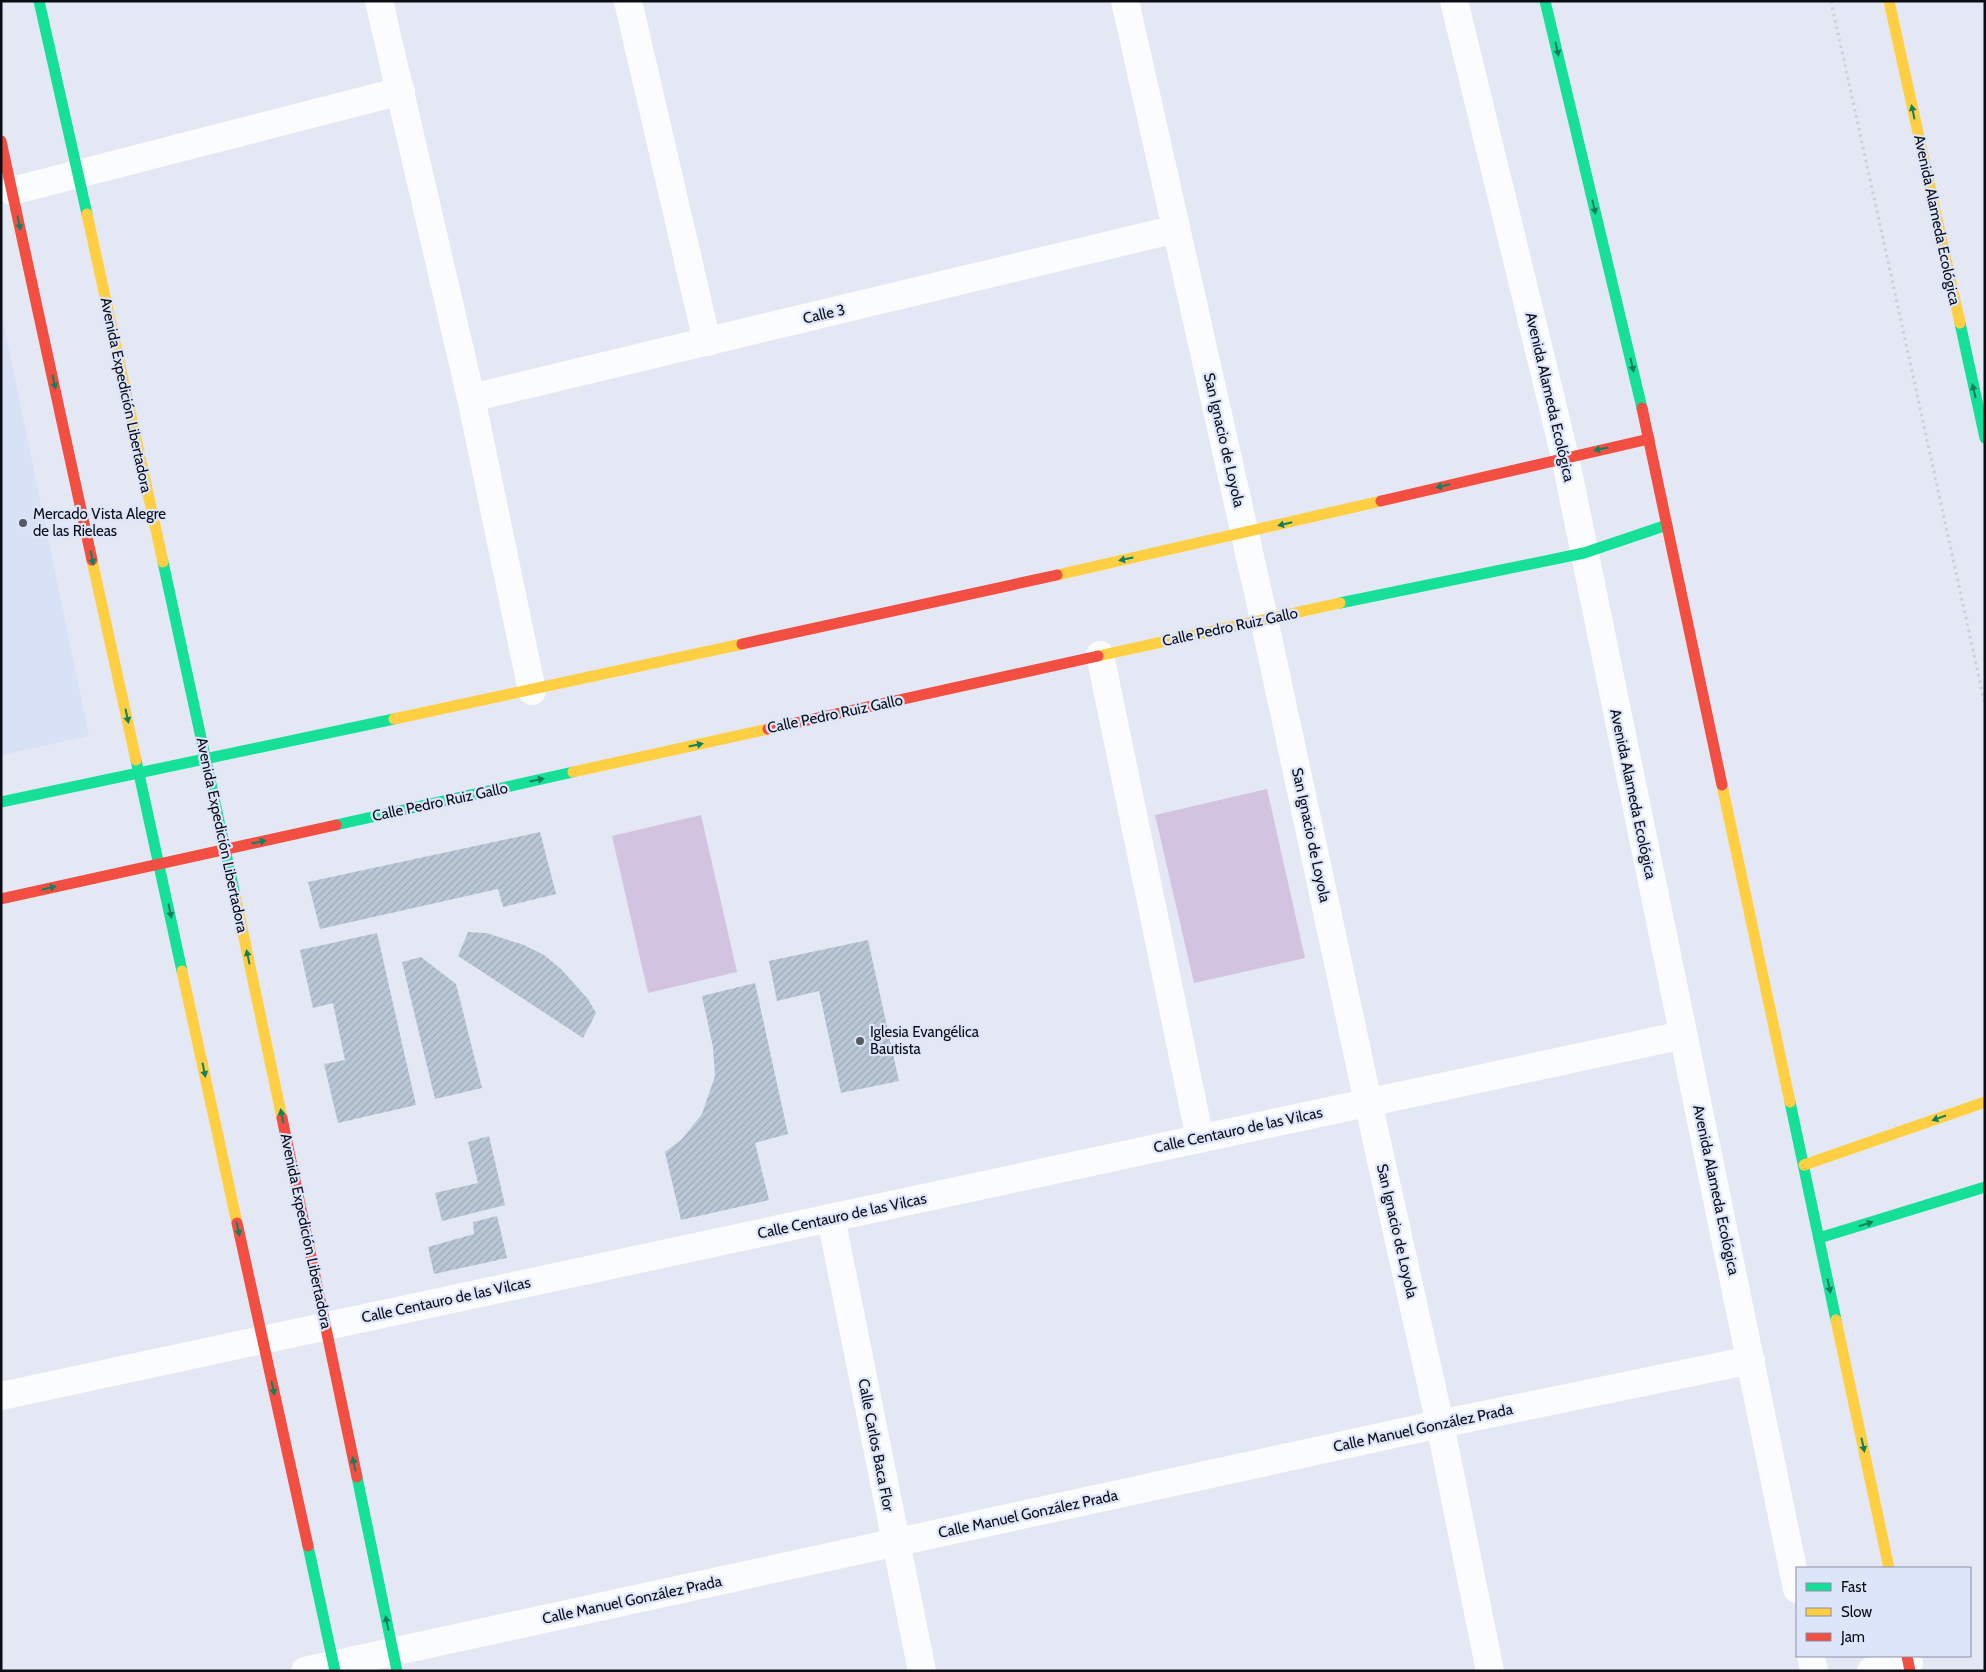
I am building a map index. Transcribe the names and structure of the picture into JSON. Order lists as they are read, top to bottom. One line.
{"streets":{"street":["Avenida Alameda Ecológica","Calle 3","Avenida Expedición Libertadora","San Ignacio de Loyola","Calle Pedro Ruiz Gallo","Calle Centauro de las Vilcas","Calle Manuel González Prada","Calle Carlos Baca Flor"]},"crossings":[["Avenida Alameda Ecológica","Calle Pedro Ruiz Gallo"],["Avenida Alameda Ecológica","Calle Centauro de las Vilcas"],["Avenida Alameda Ecológica","Calle Manuel González Prada"],["Calle 3","San Ignacio de Loyola"],["Avenida Expedición Libertadora","Calle Pedro Ruiz Gallo"],["Avenida Expedición Libertadora","Calle Centauro de las Vilcas"],["Avenida Expedición Libertadora","Calle Manuel González Prada"],["San Ignacio de Loyola","Calle Pedro Ruiz Gallo"],["San Ignacio de Loyola","Calle Centauro de las Vilcas"],["San Ignacio de Loyola","Calle Manuel González Prada"],["Calle Centauro de las Vilcas","Calle Carlos Baca Flor"],["Calle Manuel González Prada","Calle Carlos Baca Flor"]],"places":["Mercado Vista Alegre de las Rieleas","Iglesia Evangélica Bautista"],"legend":["Fast","Slow","Jam"]}
